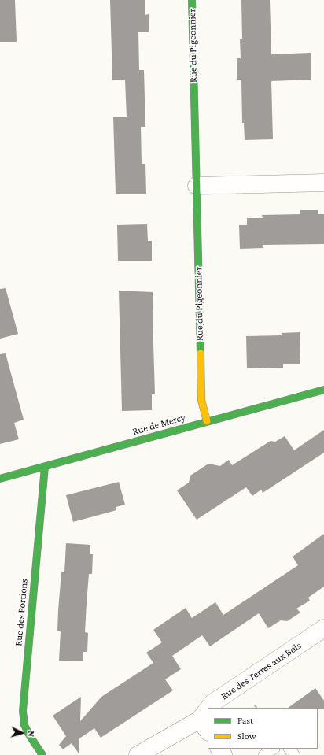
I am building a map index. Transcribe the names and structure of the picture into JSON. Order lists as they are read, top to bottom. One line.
{"streets":{"street":["Rue du Pigeonnier","Rue de Mercy","Rue des Portions","Rue des Terres aux Bois"]},"crossings":[["Rue du Pigeonnier","Rue de Mercy"],["Rue de Mercy","Rue des Portions"]],"legend":["Fast","Slow"],"north":"right"}
